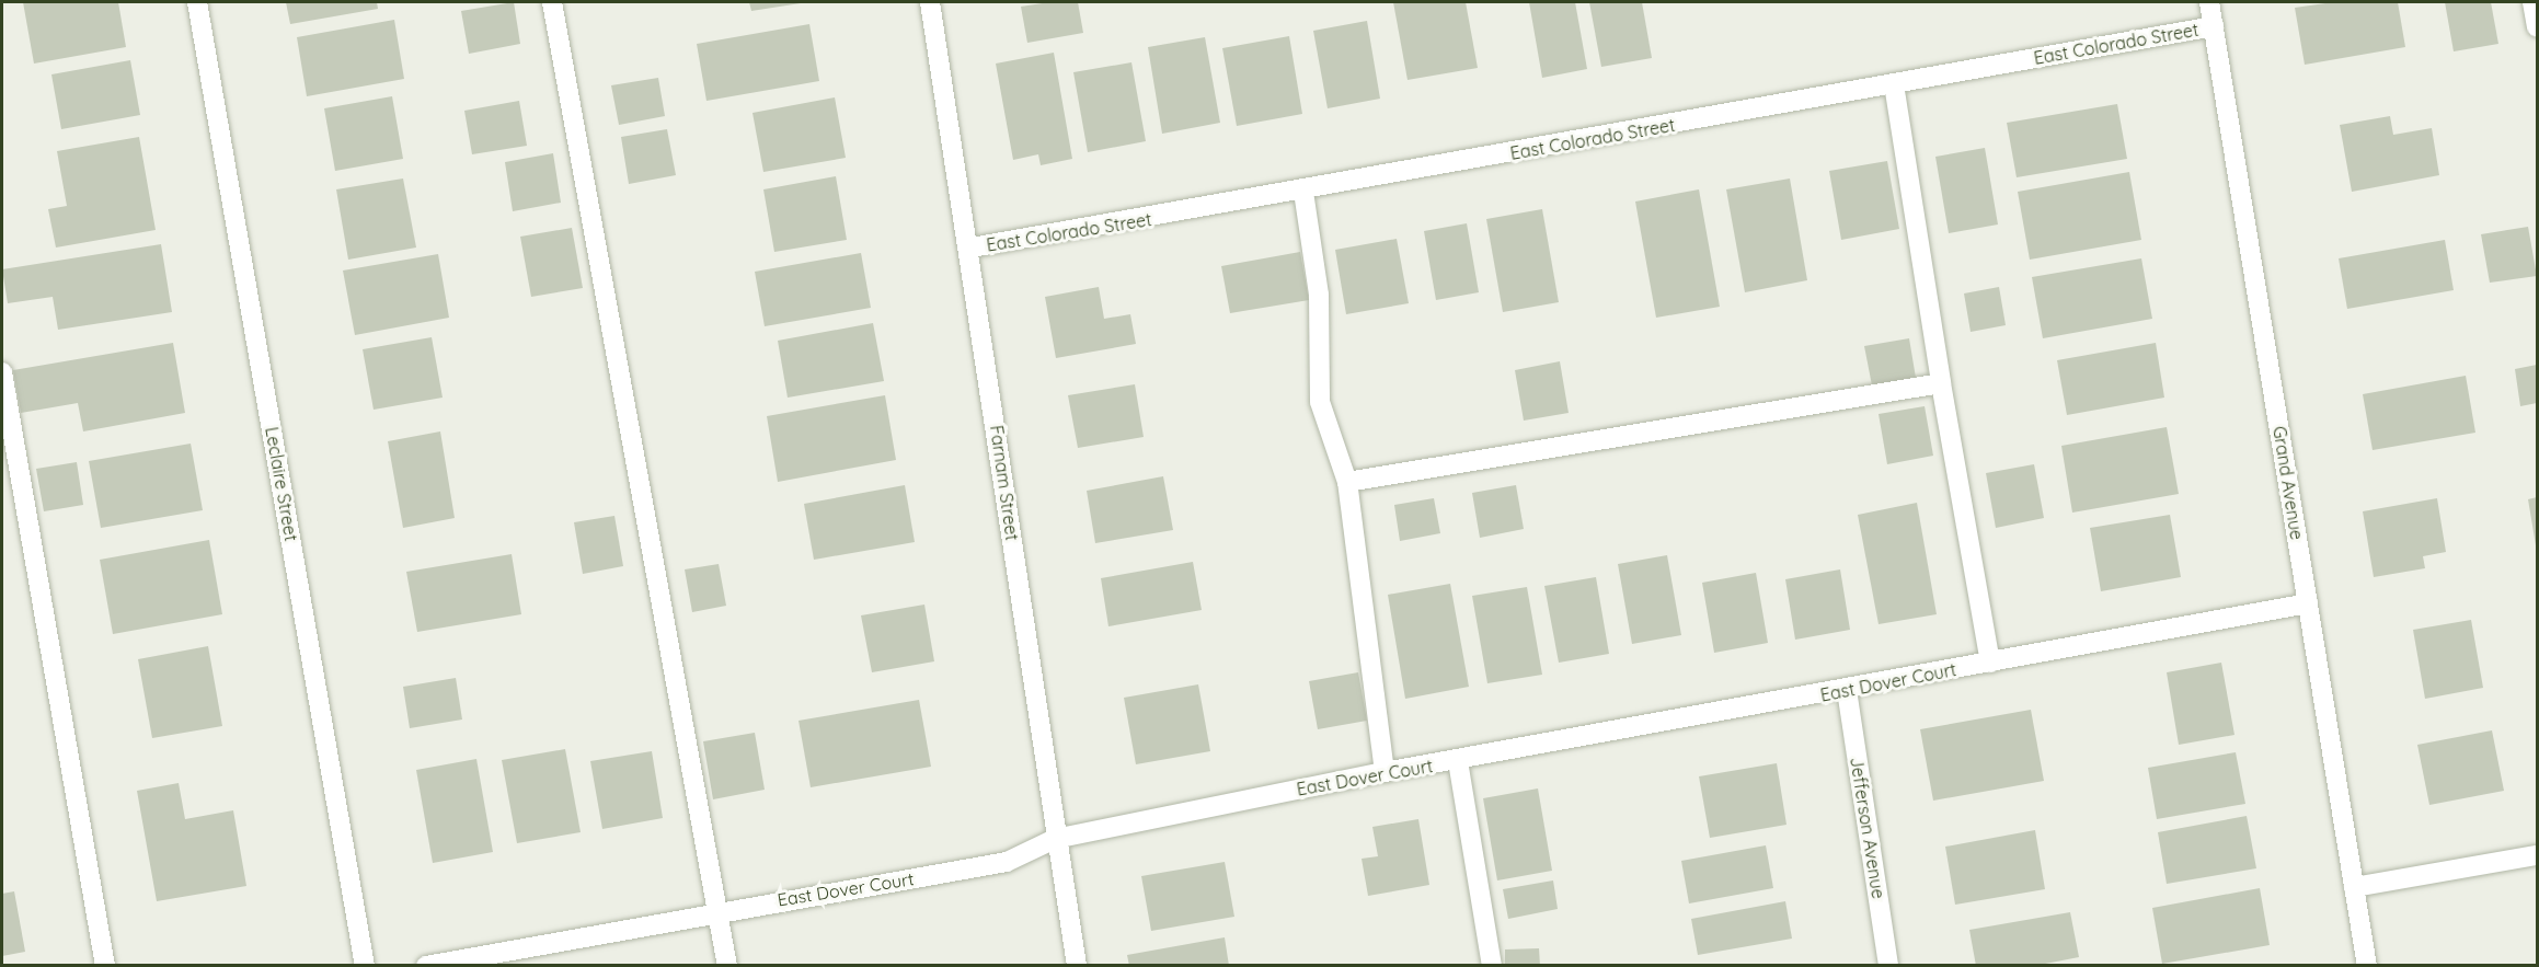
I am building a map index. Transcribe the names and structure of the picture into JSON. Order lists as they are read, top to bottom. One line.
{"streets":{"street":["East Colorado Street","Farnam Street","Grand Avenue","Leclaire Street","East Dover Court","Jefferson Avenue"]},"crossings":[["East Colorado Street","Farnam Street"],["East Colorado Street","Grand Avenue"],["Farnam Street","East Dover Court"],["Grand Avenue","East Dover Court"],["East Dover Court","Jefferson Avenue"]]}
